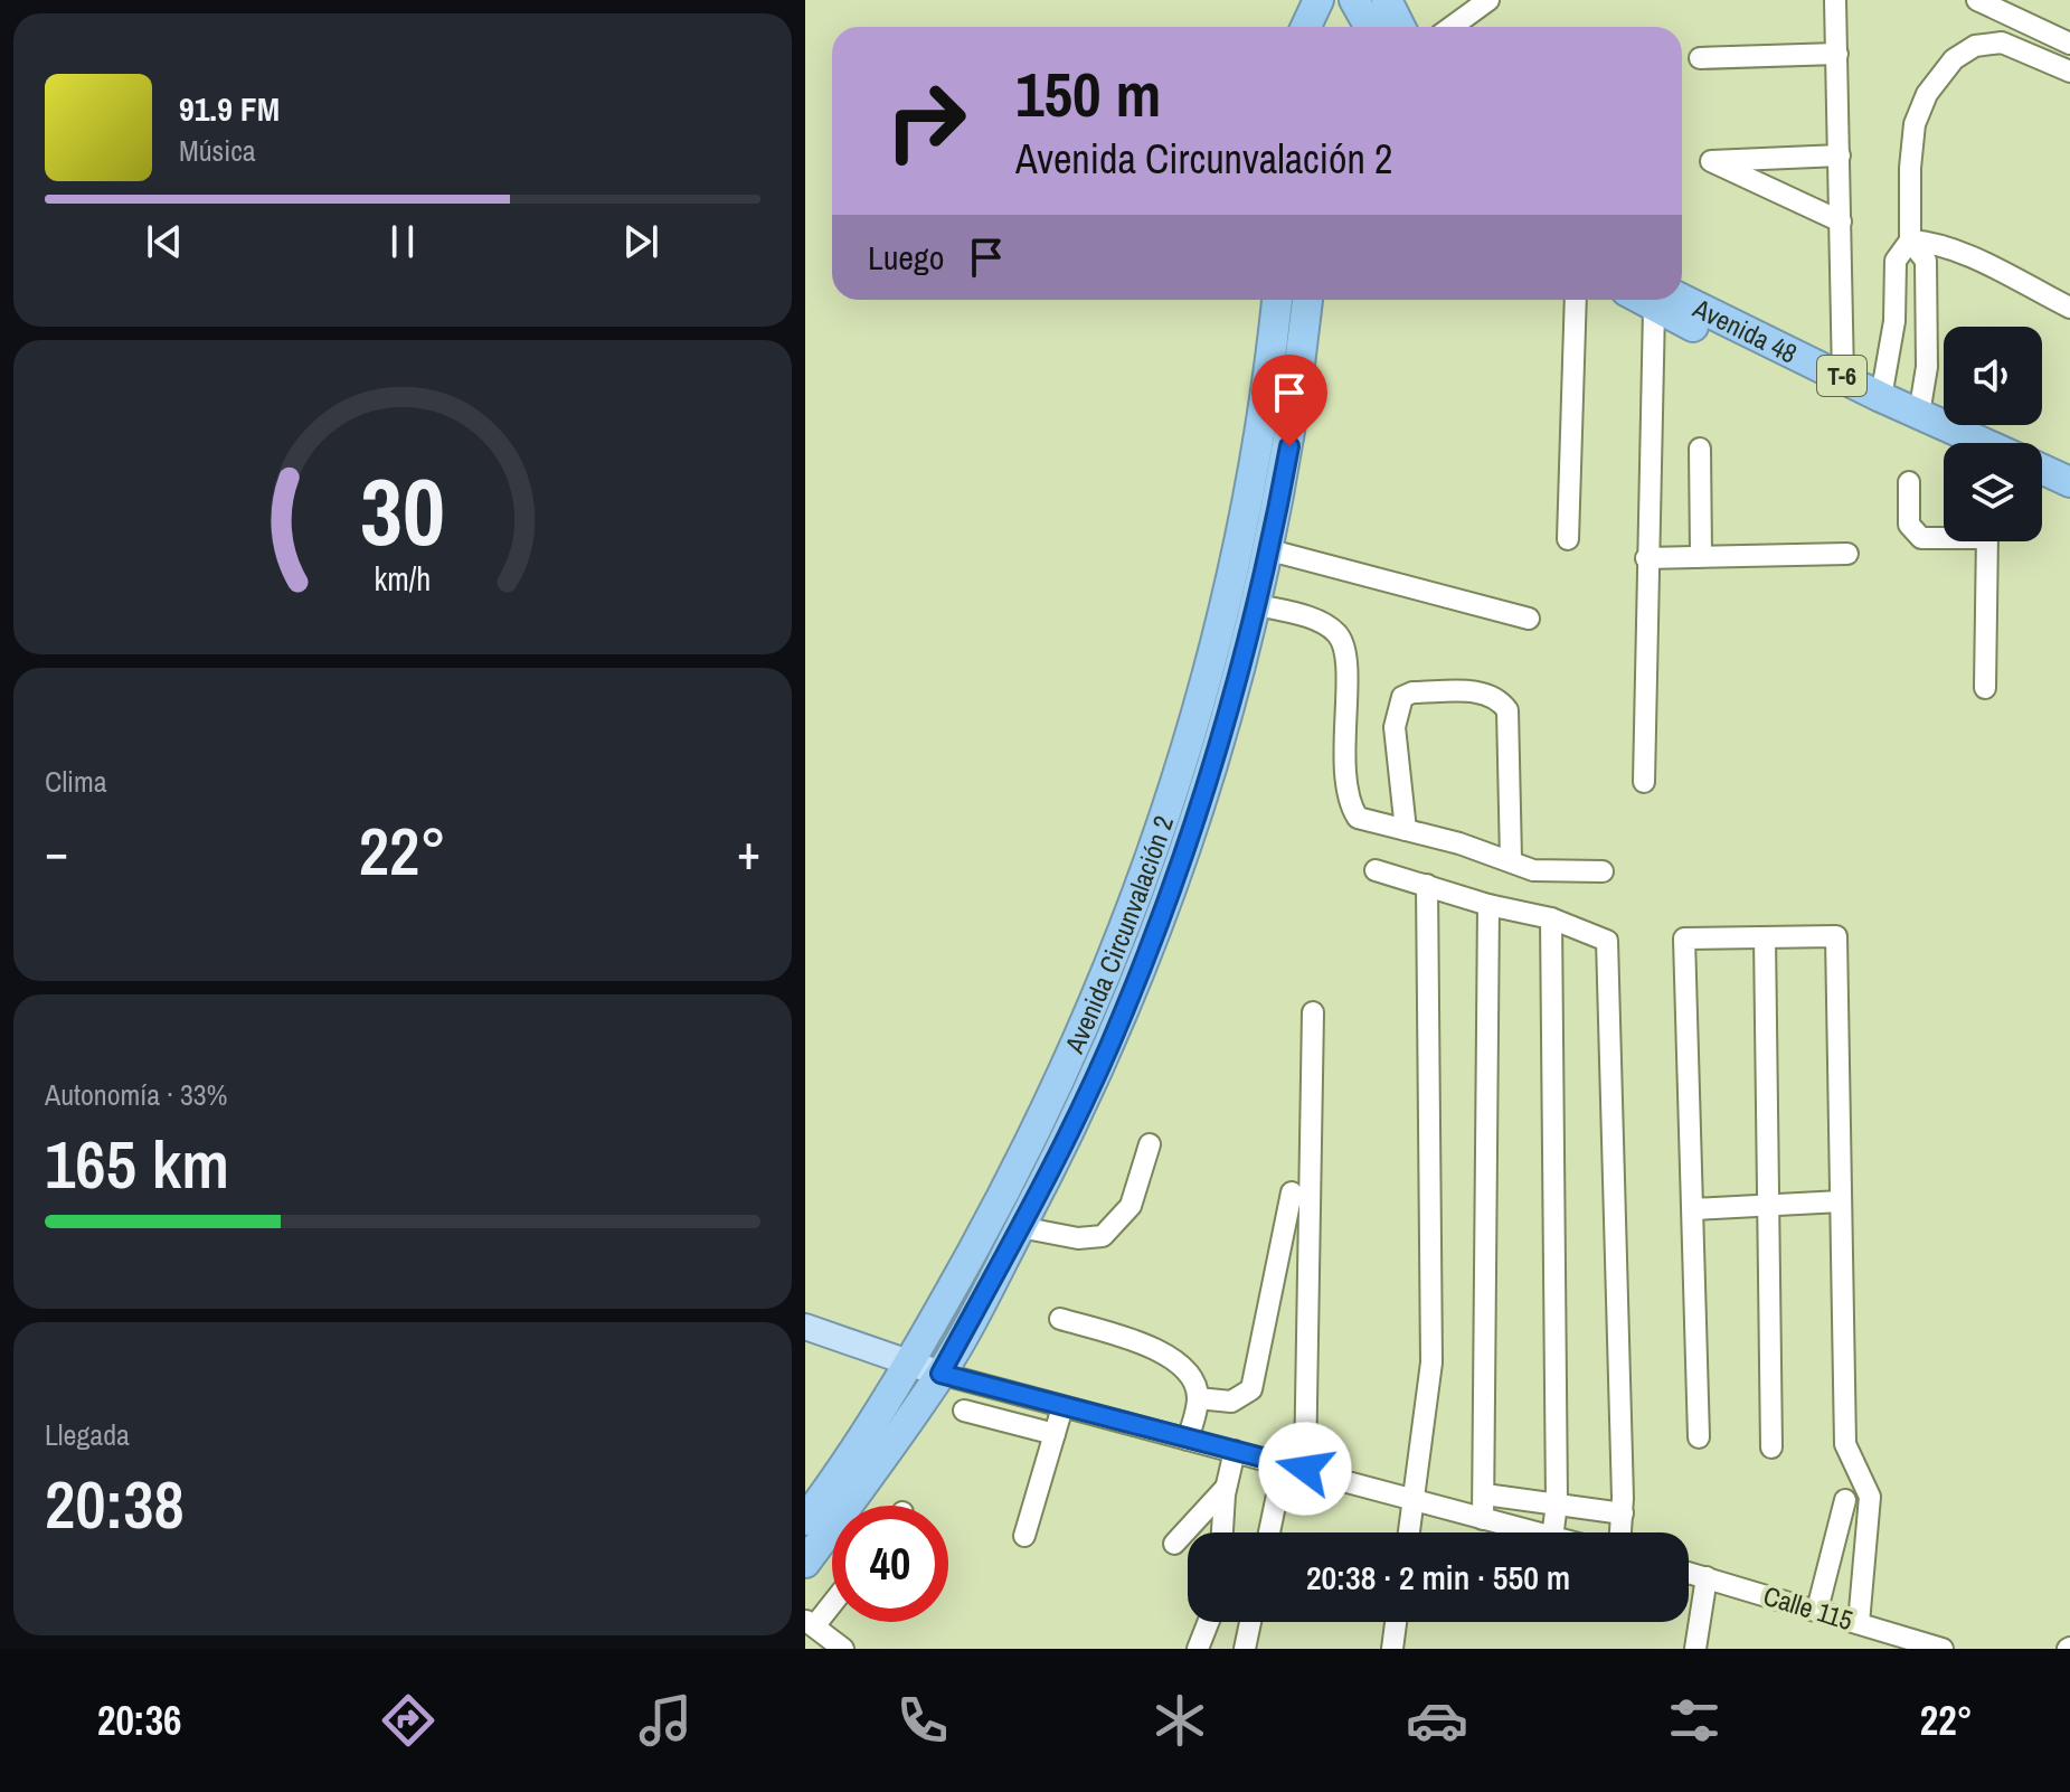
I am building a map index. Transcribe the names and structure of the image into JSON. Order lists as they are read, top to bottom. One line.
{"streets":{"highway":["Avenida 48","T-6","Avenida Circunvalación 2"],"street":["Calle 115"]},"page":{"turn":["150 m","Avenida Circunvalación 2"],"song":["91.9 FM","Música"],"then":"Luego","tile":["Clima",["Autonomía · 33%","165 km"],["Llegada","20:38"]],"heat":["−","22°","+"],"limit":"40","trip":"20:38 · 2 min · 550 m","tabs":["20:36","22°"],"gauge":["30","km/h"]}}
